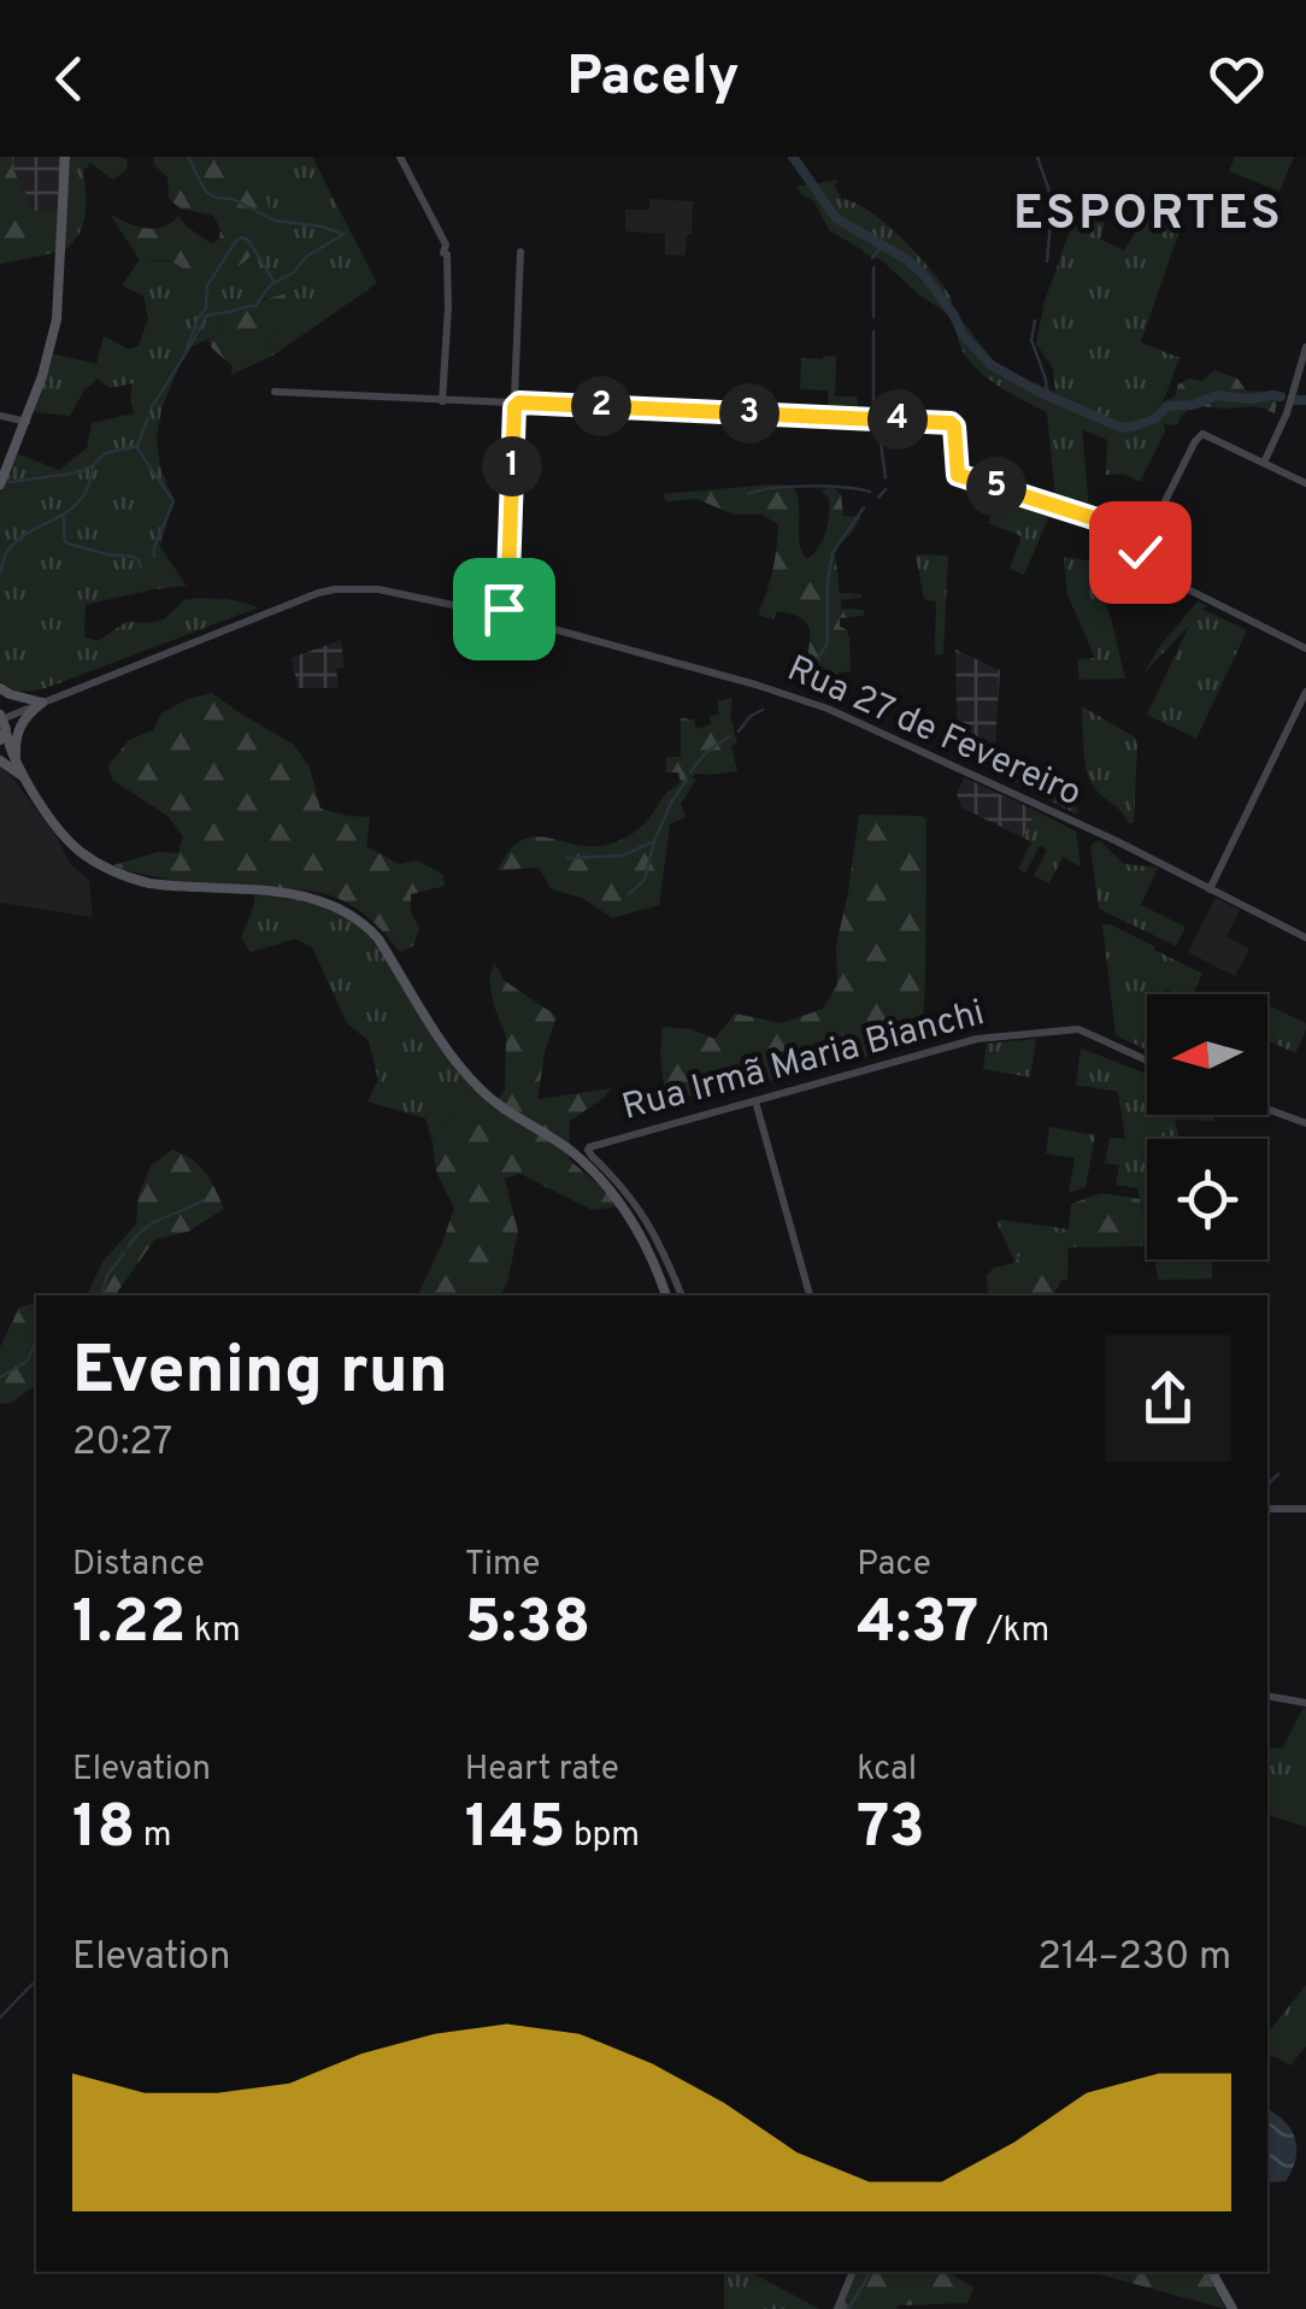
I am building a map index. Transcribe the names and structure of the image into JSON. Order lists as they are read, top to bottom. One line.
{"streets":{"street":["Rua 27 de Fevereiro","Rua Irmã Maria Bianchi"]},"districts":["ESPORTES"],"north":"left","page":{"header":"Pacely","pins":["2","3","4","1","5"],"heading":["Evening run","20:27"],"stats":[["Distance","1.22 km"],["Time","5:38"],["Pace","4:37 /km"],["Elevation","18 m"],["Heart rate","145 bpm"],["kcal","73"]],"chart":["Elevation","214–230 m"]}}
